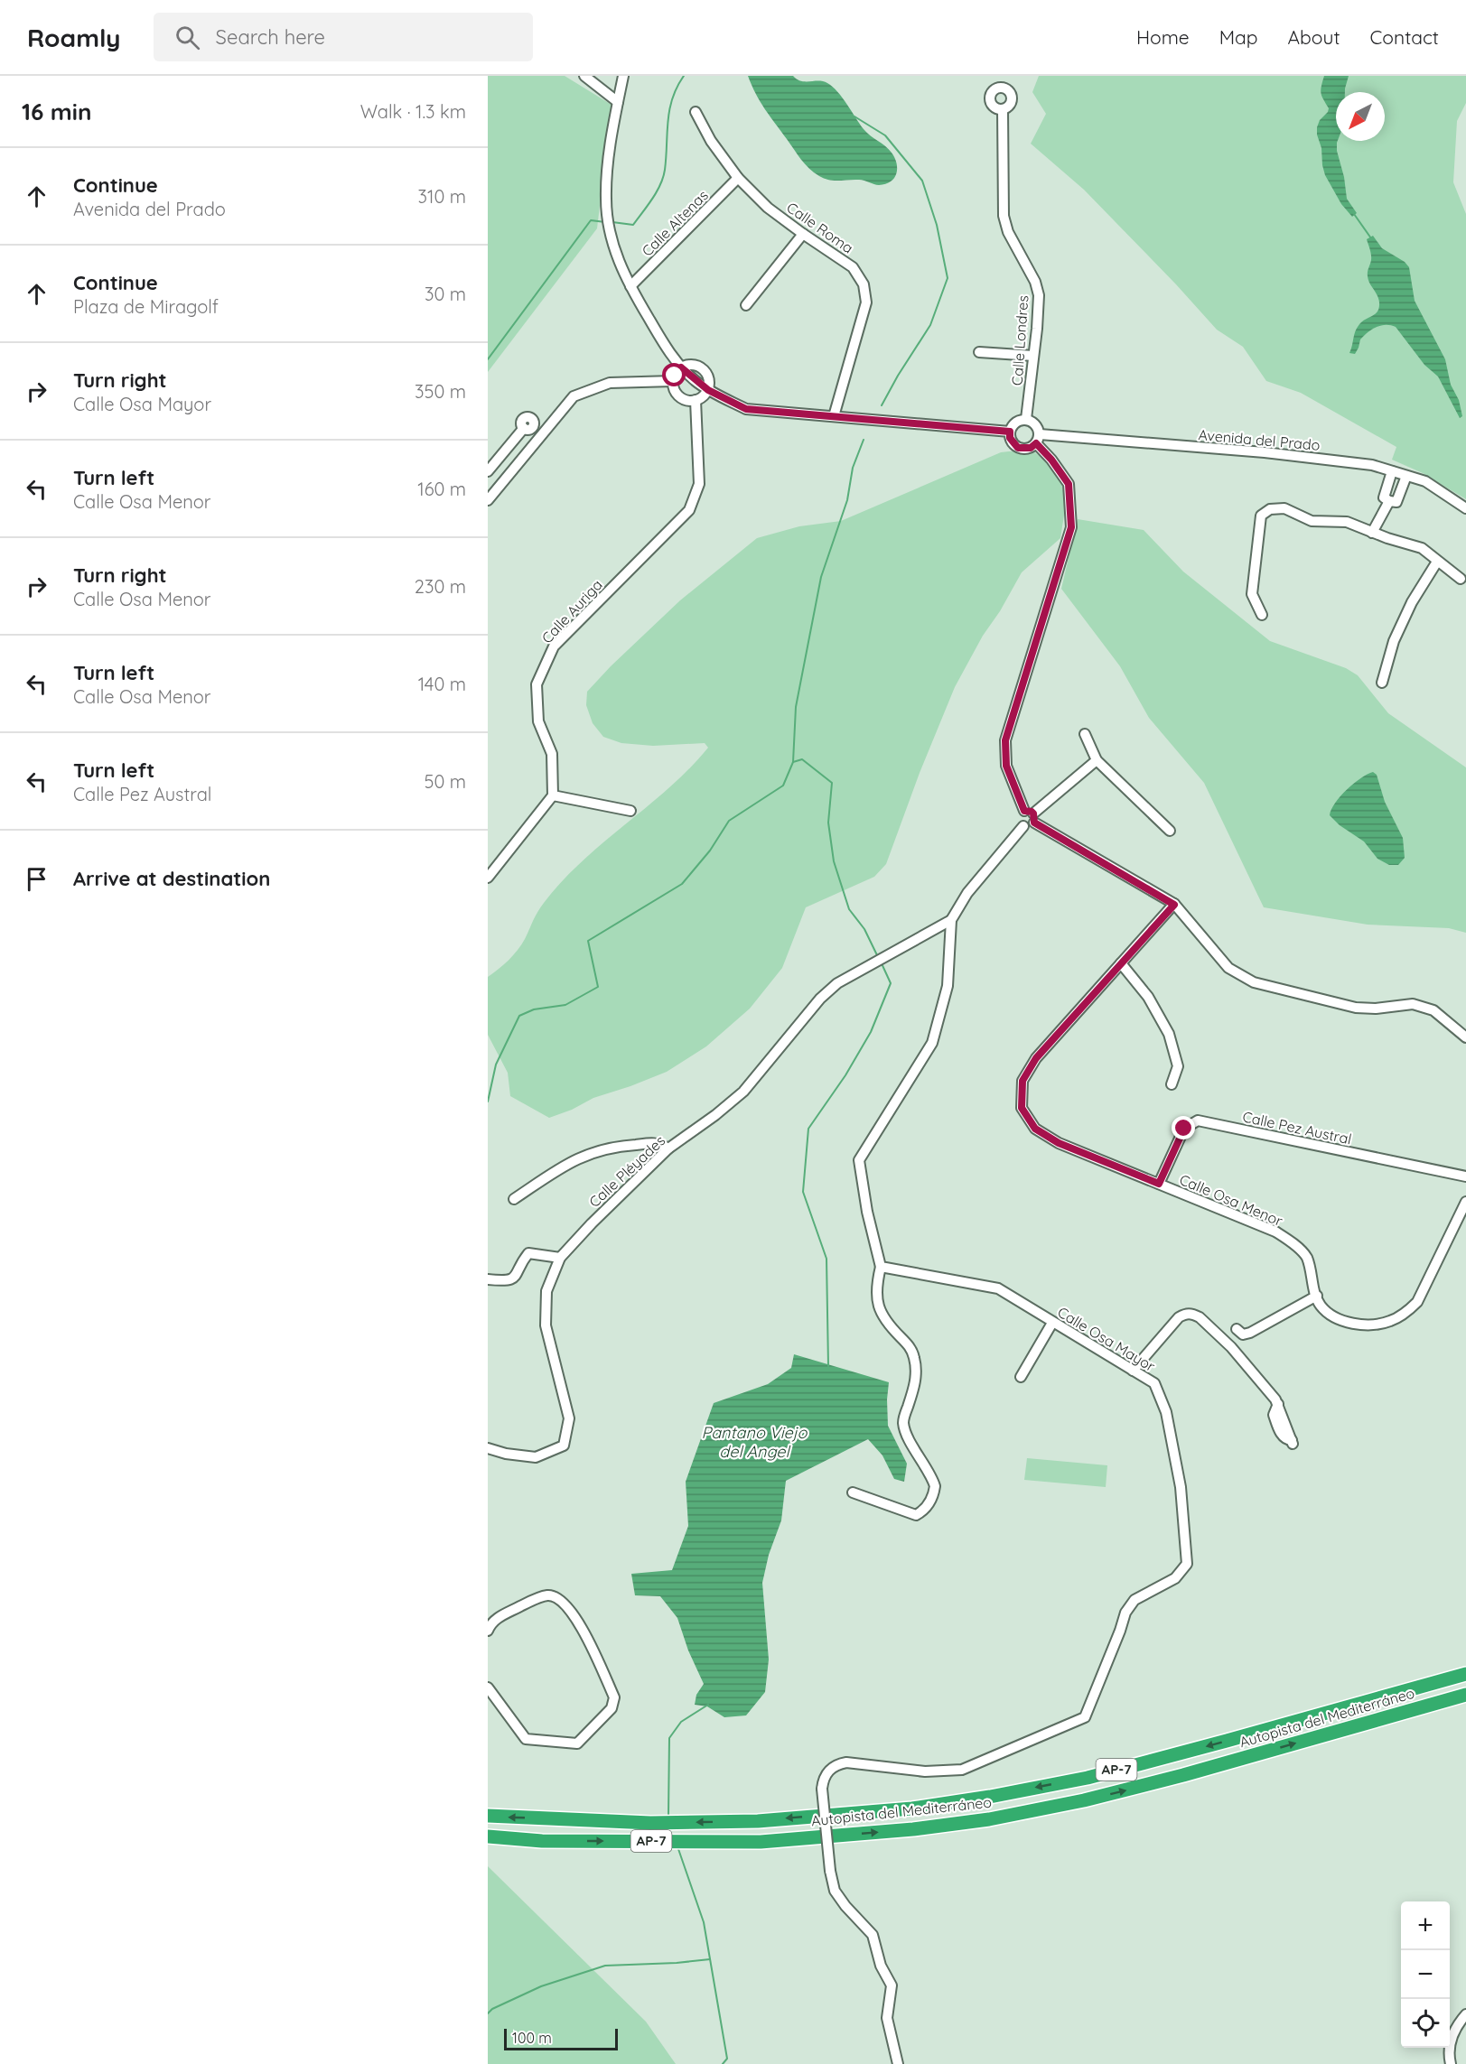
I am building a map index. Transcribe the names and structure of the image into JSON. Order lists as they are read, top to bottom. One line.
{"streets":{"highway":["Autopista del Mediterráneo","AP-7"],"street":["Calle Altenas","Calle Roma","Calle Londres","Avenida del Prado","Calle Auriga","Calle Pez Austral","Calle Pléyades","Calle Osa Menor","Calle Osa Mayor"]},"crossings":[["Calle Altenas","Calle Roma"],["Calle Londres","Avenida del Prado"],["Calle Pez Austral","Calle Osa Menor"]],"water":["Pantano Viejo del Angel"],"scale_bar":"100 m","north":"bottom left","page":{"header":"Roamly","search":"Search here","nav":["Home","Map","About","Contact"],"heading":["16 min","Walk · 1.3 km"],"list":[["Continue","Avenida del Prado","310 m"],["Continue","Plaza de Miragolf","30 m"],["Turn right","Calle Osa Mayor","350 m"],["Turn left","Calle Osa Menor","160 m"],["Turn right","Calle Osa Menor","230 m"],["Turn left","Calle Osa Menor","140 m"],["Turn left","Calle Pez Austral","50 m"],"Arrive at destination"],"map_buttons":["+","−"],"scale":"100 m"}}
